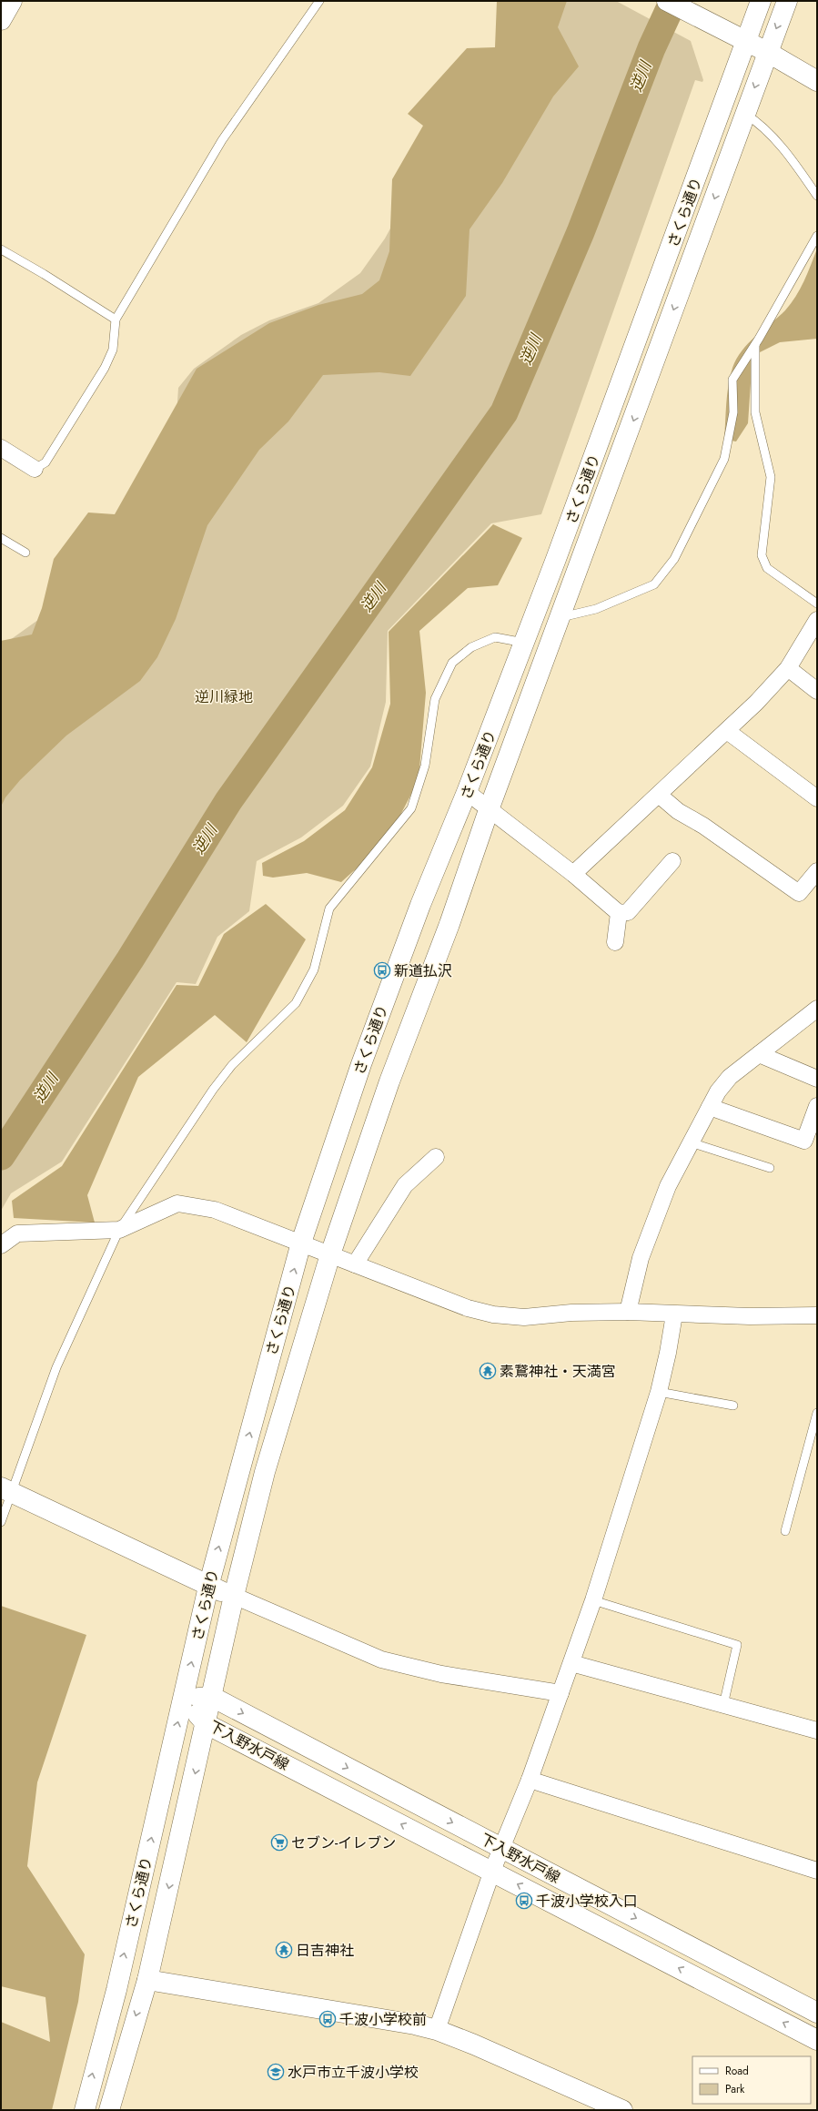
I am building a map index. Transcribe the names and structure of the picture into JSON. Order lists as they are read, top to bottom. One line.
{"streets":{"street":["さくら通り","下入野水戸線"]},"crossings":[["さくら通り","下入野水戸線"]],"water":["逆川"],"parks":["逆川緑地"],"places":{"bus stop":["新道払沢","千波小学校入口","千波小学校前"],"temple":["素鵞神社・天満宮","日吉神社"],"supermarket":["セブン-イレブン"],"school or university":["水戸市立千波小学校"]},"legend":["Road","Park"]}
